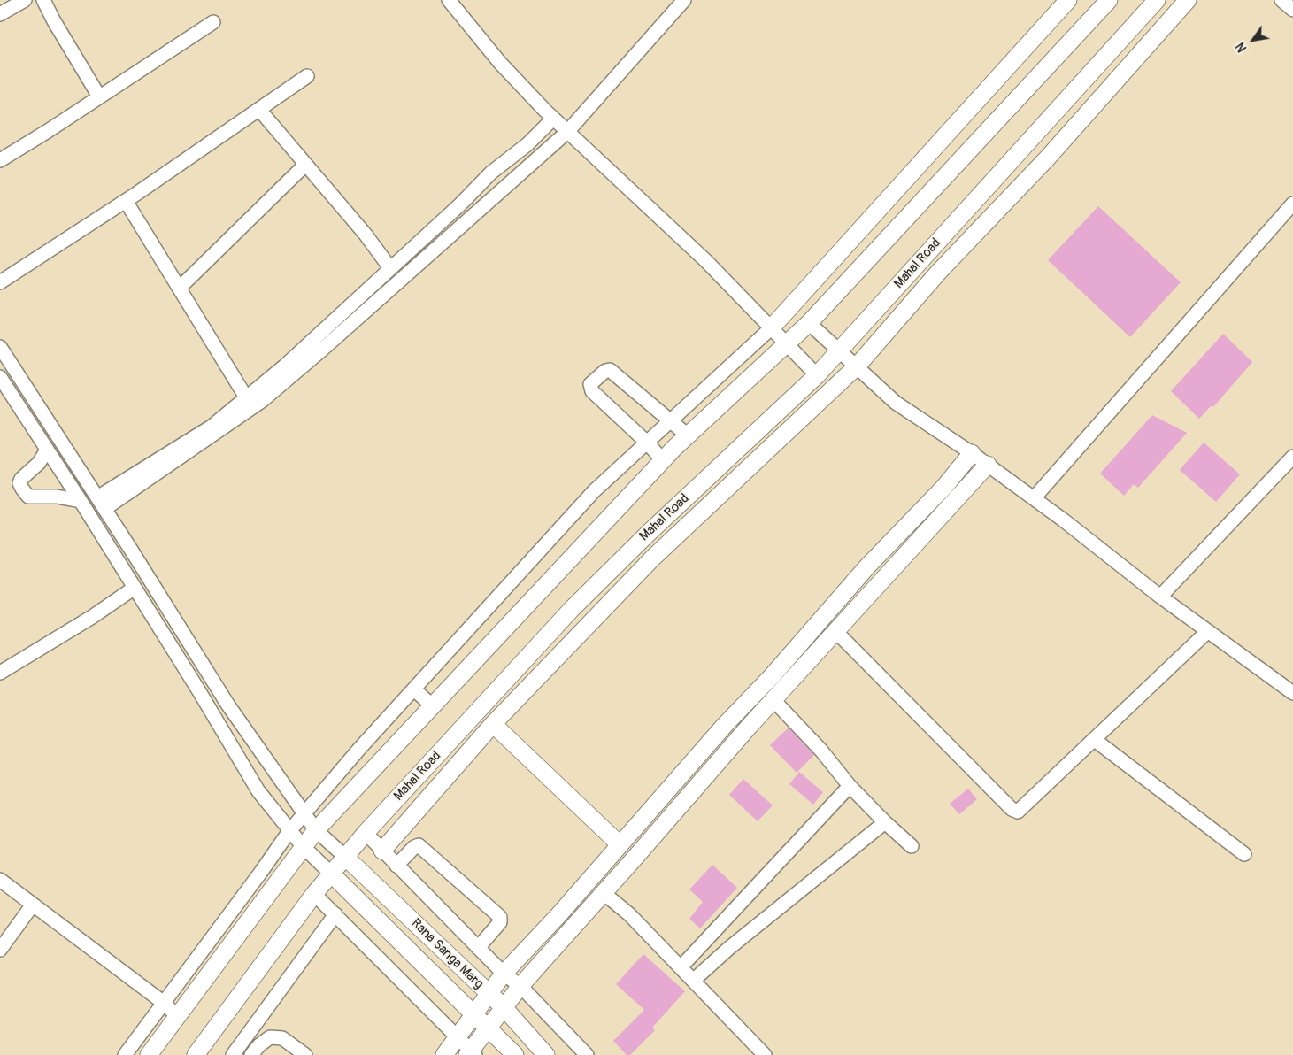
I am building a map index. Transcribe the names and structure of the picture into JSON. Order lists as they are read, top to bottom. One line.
{"streets":{"main road":["Mahal Road","Rana Sanga Marg"]},"crossings":[["Mahal Road","Rana Sanga Marg"]],"north":"bottom left"}
